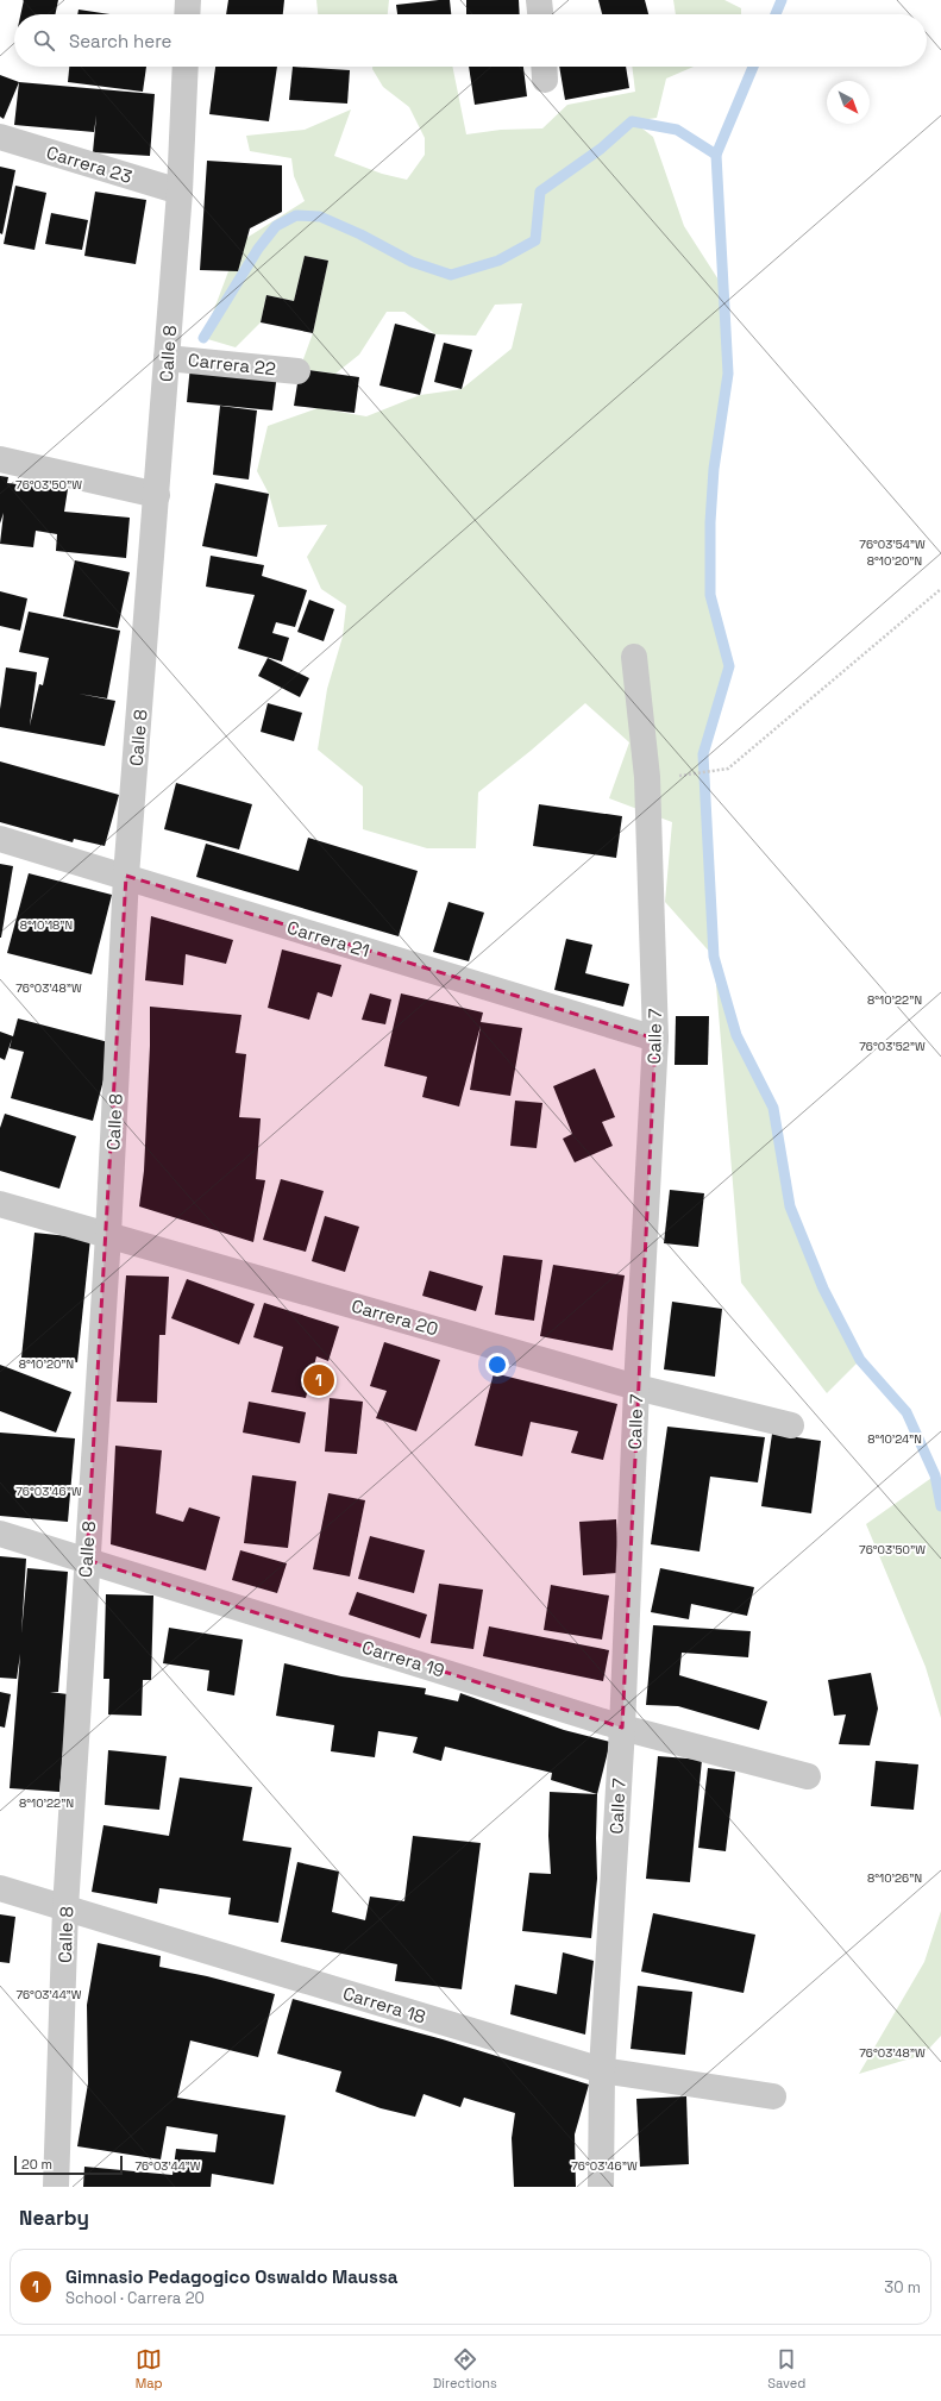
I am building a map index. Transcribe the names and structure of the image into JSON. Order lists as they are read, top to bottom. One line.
{"streets":{"street":["Carrera 23","Calle 8","Carrera 22","Carrera 21","Calle 7","Carrera 20","Carrera 19","Carrera 18"]},"crossings":[["Carrera 23","Calle 8"],["Calle 8","Carrera 22"],["Calle 8","Carrera 21"],["Calle 8","Carrera 20"],["Calle 8","Carrera 19"],["Calle 8","Carrera 18"],["Carrera 21","Calle 7"],["Calle 7","Carrera 20"],["Calle 7","Carrera 19"],["Calle 7","Carrera 18"]],"scale_bar":"20 m","north":"bottom right","page":{"search":"Search here","pins":"1","scale":"20 m","heading":"Nearby","list":[{"mark":"1","name":"Gimnasio Pedagogico Oswaldo Maussa","note":"School · Carrera 20","value":"30 m"}],"nav":["Map","Directions","Saved"]},"coordinates":["76°03'50\"W","76°03'54\"W","8°10'20\"N","8°10'18\"N","76°03'48\"W","8°10'22\"N","76°03'52\"W","8°10'24\"N","76°03'46\"W","8°10'26\"N","76°03'44\"W"]}
